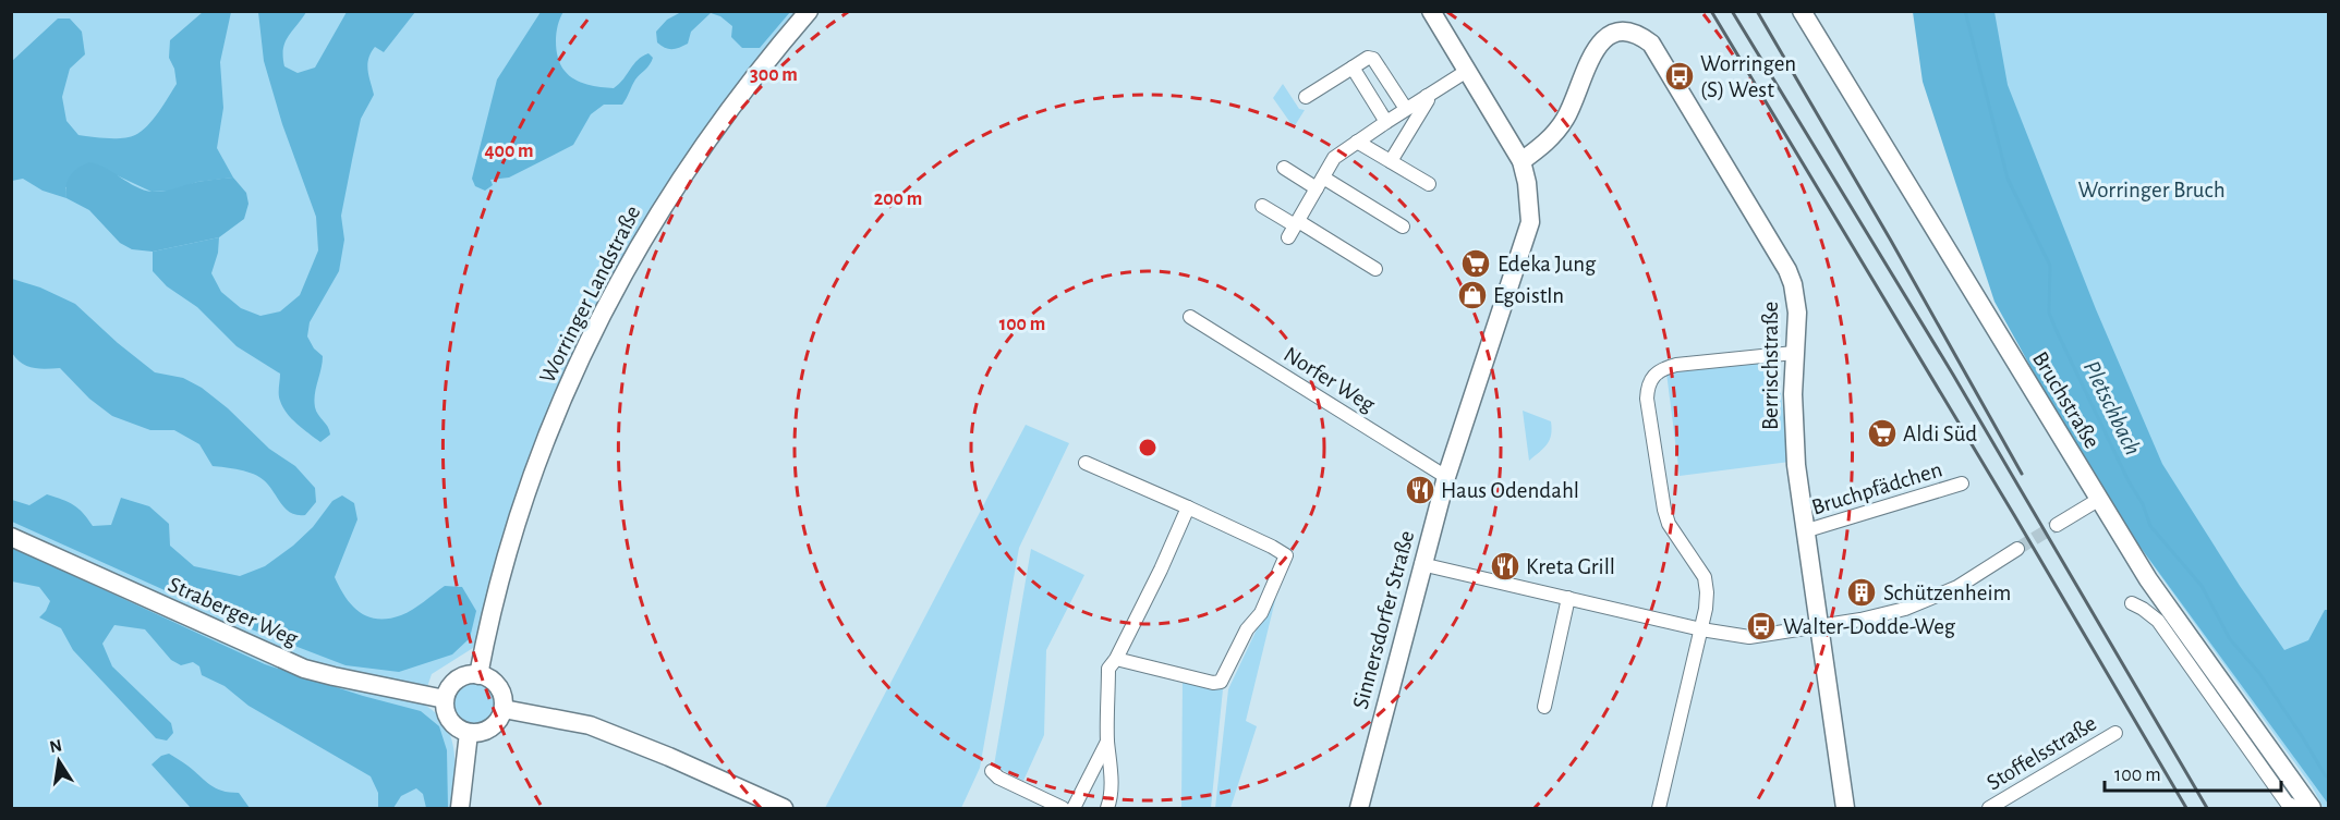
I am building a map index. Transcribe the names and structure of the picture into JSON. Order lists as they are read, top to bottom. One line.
{"streets":{"main road":["Worringer Landstraße","Berrischstraße","Bruchstraße","Straberger Weg","Sinnersdorfer Straße"],"street":["Norfer Weg","Bruchpfädchen","Stoffelsstraße"]},"crossings":[["Worringer Landstraße","Straberger Weg"],["Berrischstraße","Bruchpfädchen"],["Berrischstraße","Sinnersdorfer Straße"],["Norfer Weg","Sinnersdorfer Straße"]],"water":["Pletschbach"],"parks":["Worringer Bruch"],"places":{"bus stop":["Worringen (S) West","Walter-Dodde-Weg"],"supermarket":["Edeka Jung","Aldi Süd"],"shop":["EgoistIn"],"restaurant":["Haus Odendahl","Kreta Grill"],"building":["Schützenheim"]},"scale_bar":"100 m","north":"top","rings":["300 m","400 m","200 m","100 m"]}
